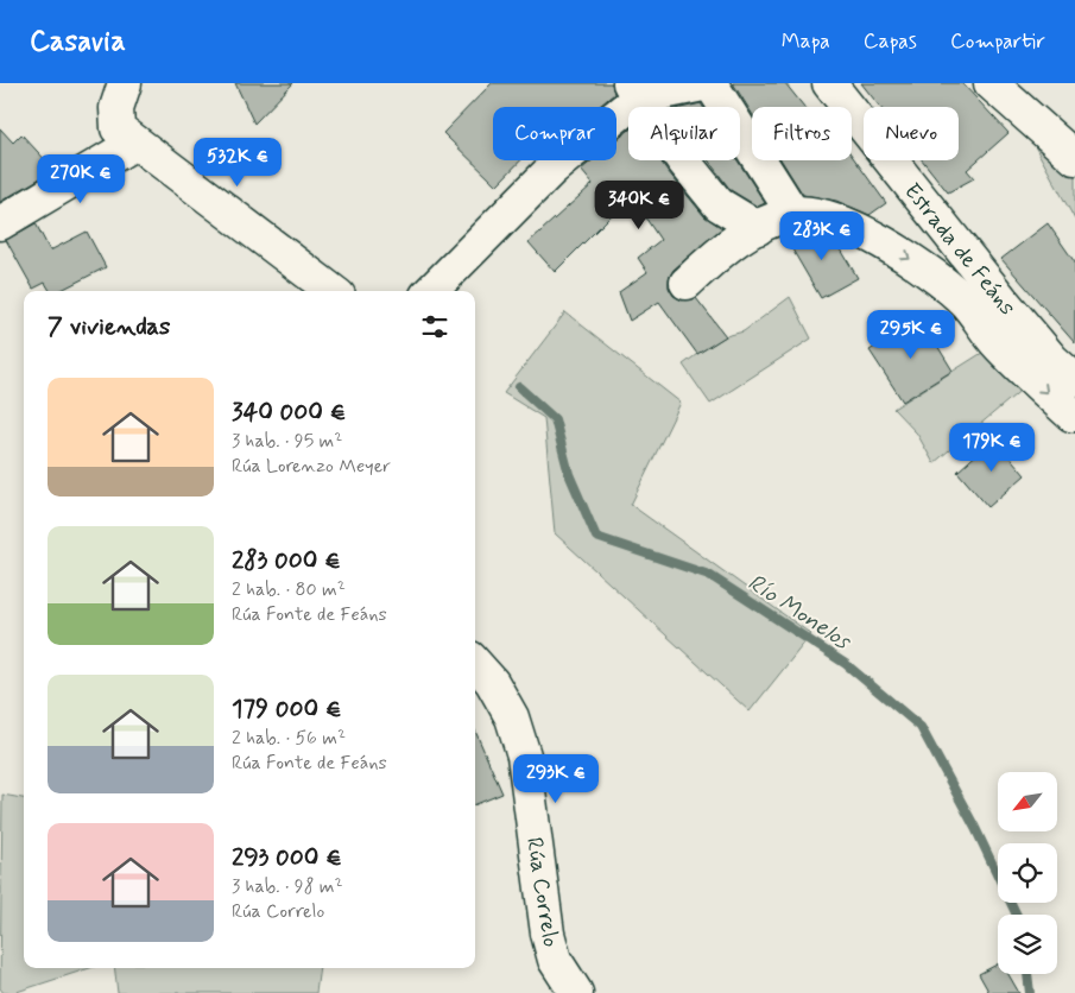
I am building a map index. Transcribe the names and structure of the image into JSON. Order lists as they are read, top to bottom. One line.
{"streets":{"street":["Estrada de Feáns","Rúa Correlo"]},"water":["Río Monelos"],"north":"bottom left","page":{"header":"Casavia","nav":["Mapa","Capas","Compartir"],"chip":["Comprar","Alquilar","Filtros","Nuevo"],"price":["532K €","270K €","340K €","283K €","295K €","179K €","293K €"],"heading":"7 viviendas","list":[{"name":"340 000 €","note":"3 hab. · 95 m² · Rúa Lorenzo Meyer"},{"name":"283 000 €","note":"2 hab. · 80 m² · Rúa Fonte de Feáns"},{"name":"179 000 €","note":"2 hab. · 56 m² · Rúa Fonte de Feáns"},{"name":"293 000 €","note":"3 hab. · 98 m² · Rúa Correlo"}]}}
